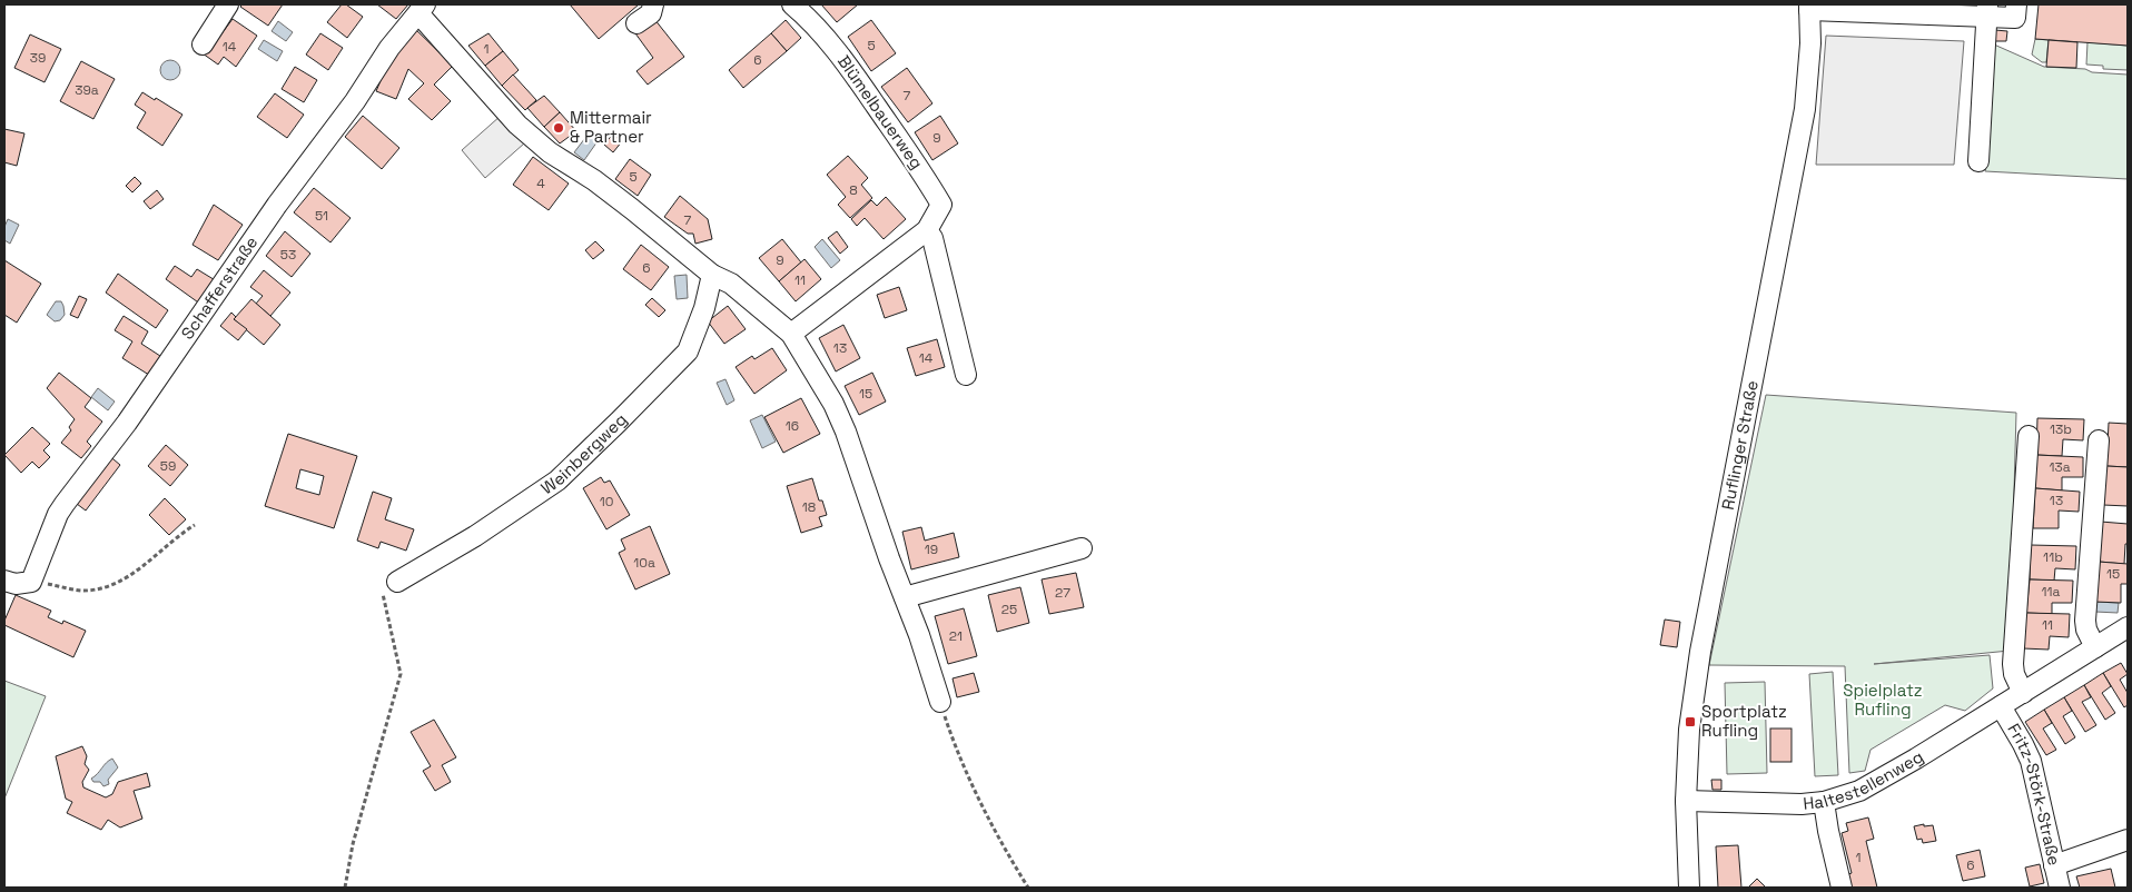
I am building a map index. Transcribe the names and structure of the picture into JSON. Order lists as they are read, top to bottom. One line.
{"streets":{"street":["Blümelbauerweg","Schafferstraße","Ruflinger Straße","Weinbergweg","Haltestellenweg","Fritz-Störk-Straße"]},"crossings":[["Ruflinger Straße","Haltestellenweg"],["Haltestellenweg","Fritz-Störk-Straße"]],"parks":["Spielplatz Rufling"],"places":{"other":["Mittermair & Partner"],"transit":["Sportplatz Rufling"]},"house_numbers":["5","14","1","39","6","39a","7","9","5","4","8","51","7","53","9","6","11","13","14","15","16","13b","59","13a","13","10","18","19","11b","10a","15","11a","27","25","11","21","1","6"]}
